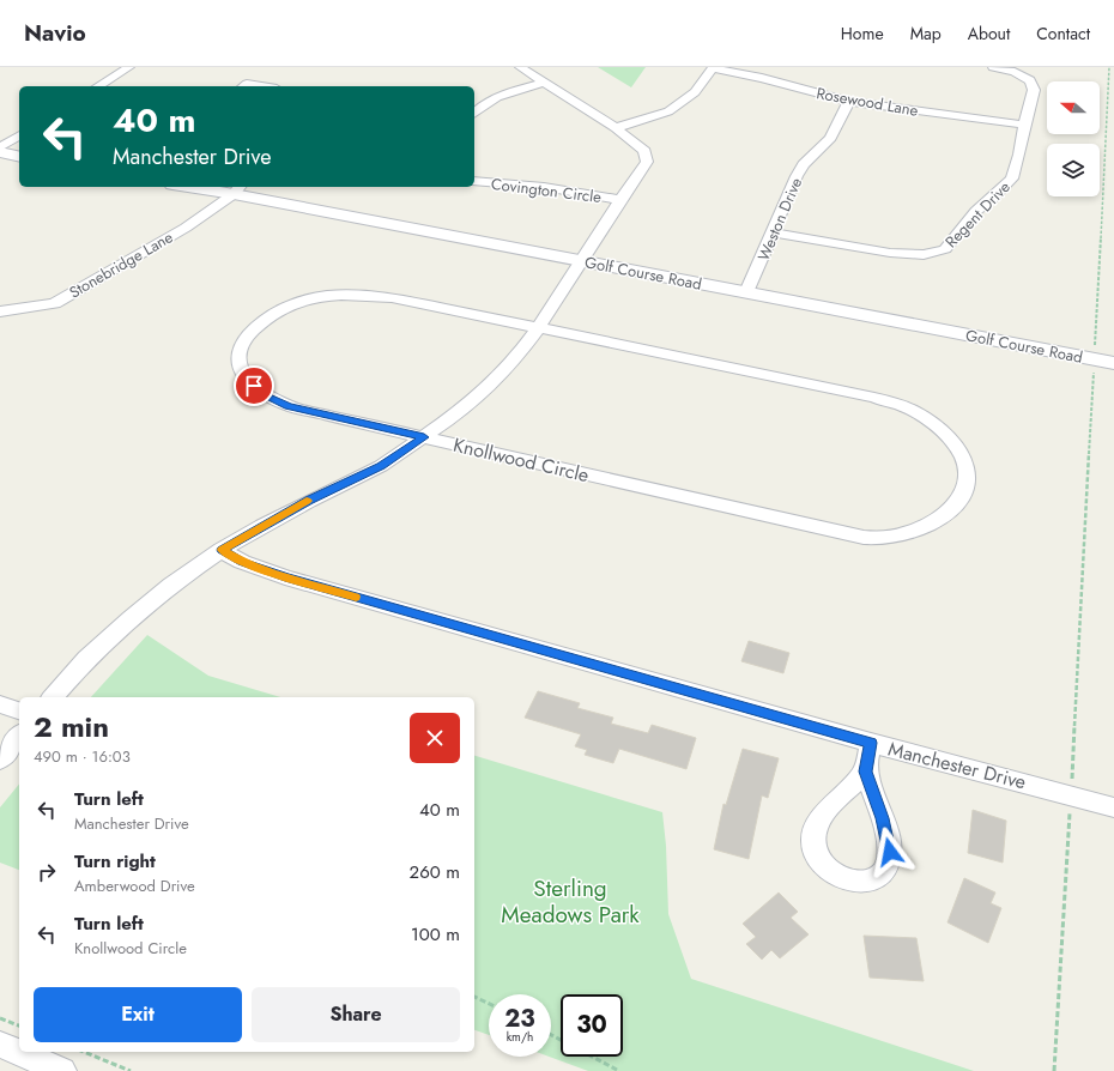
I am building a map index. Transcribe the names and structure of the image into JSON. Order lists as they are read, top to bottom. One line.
{"streets":{"street":["Rosewood Lane","Covington Circle","Regent Drive","Weston Drive","Stonebridge Lane","Golf Course Road","Knollwood Circle","Manchester Drive"]},"crossings":[["Rosewood Lane","Regent Drive"],["Rosewood Lane","Weston Drive"],["Regent Drive","Weston Drive"],["Weston Drive","Golf Course Road"],["Stonebridge Lane","Golf Course Road"]],"parks":["Sterling Meadows Park"],"north":"left","page":{"header":"Navio","nav":["Home","Map","About","Contact"],"turn":["40 m","Manchester Drive"],"heading":["2 min","490 m · 16:03"],"list":[{"name":"Turn left","note":"Manchester Drive","value":"40 m"},{"name":"Turn right","note":"Amberwood Drive","value":"260 m"},{"name":"Turn left","note":"Knollwood Circle","value":"100 m"}],"buttons":["Exit","Share"],"speed":"23 km/h","limit":"30"}}
